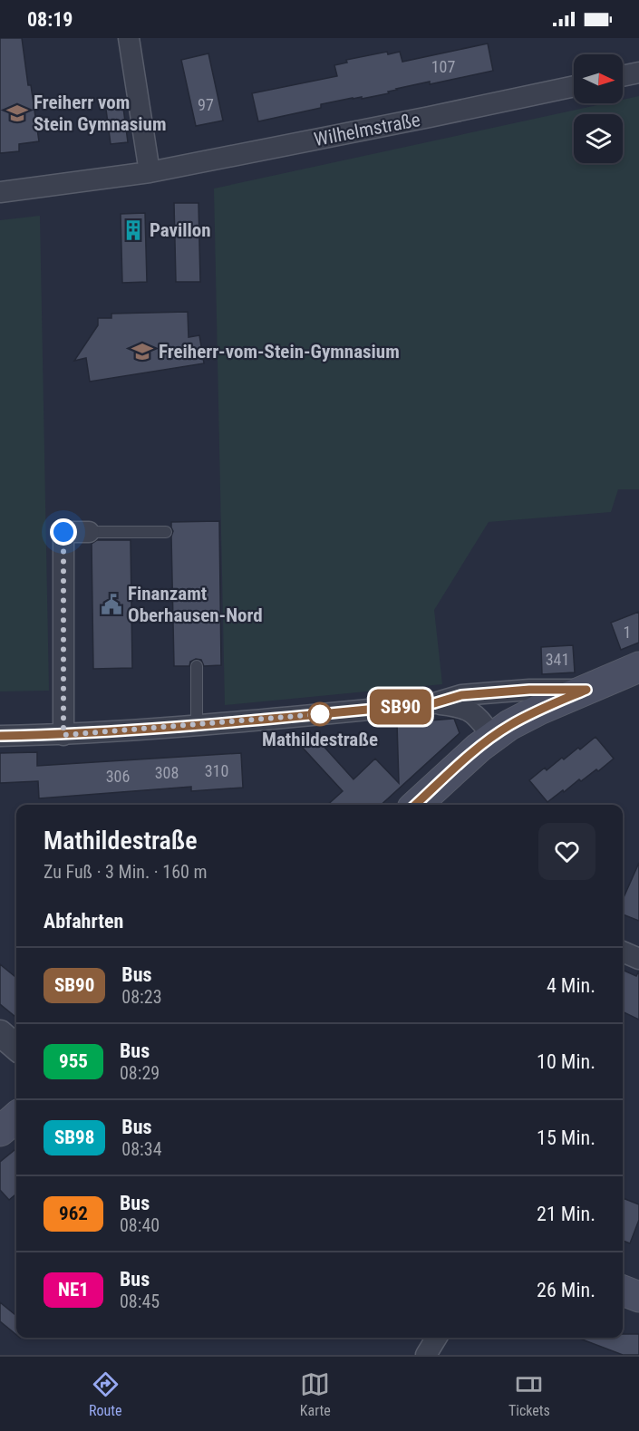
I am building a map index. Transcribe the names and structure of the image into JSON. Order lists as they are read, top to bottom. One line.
{"streets":{"street":["Wilhelmstraße"]},"places":{"school or university":["Freiherr vom Stein Gymnasium","Freiherr-vom-Stein-Gymnasium"],"building":["Pavillon"],"public building":["Finanzamt Oberhausen-Nord"],"other":["Mathildestraße"]},"lines":["bus line SB90"],"house_numbers":["107","97","1","341","310","308","306"],"north":"right","page":{"status":"08:19","on_map":"SB90","heading":[["Mathildestraße","Zu Fuß · 3 Min. · 160 m"],"Abfahrten"],"list":[{"mark":"SB90","name":"Bus","note":"08:23","value":"4 Min."},{"mark":"955","name":"Bus","note":"08:29","value":"10 Min."},{"mark":"SB98","name":"Bus","note":"08:34","value":"15 Min."},{"mark":"962","name":"Bus","note":"08:40","value":"21 Min."},{"mark":"NE1","name":"Bus","note":"08:45","value":"26 Min."}],"tabs":["Route","Karte","Tickets"]}}
